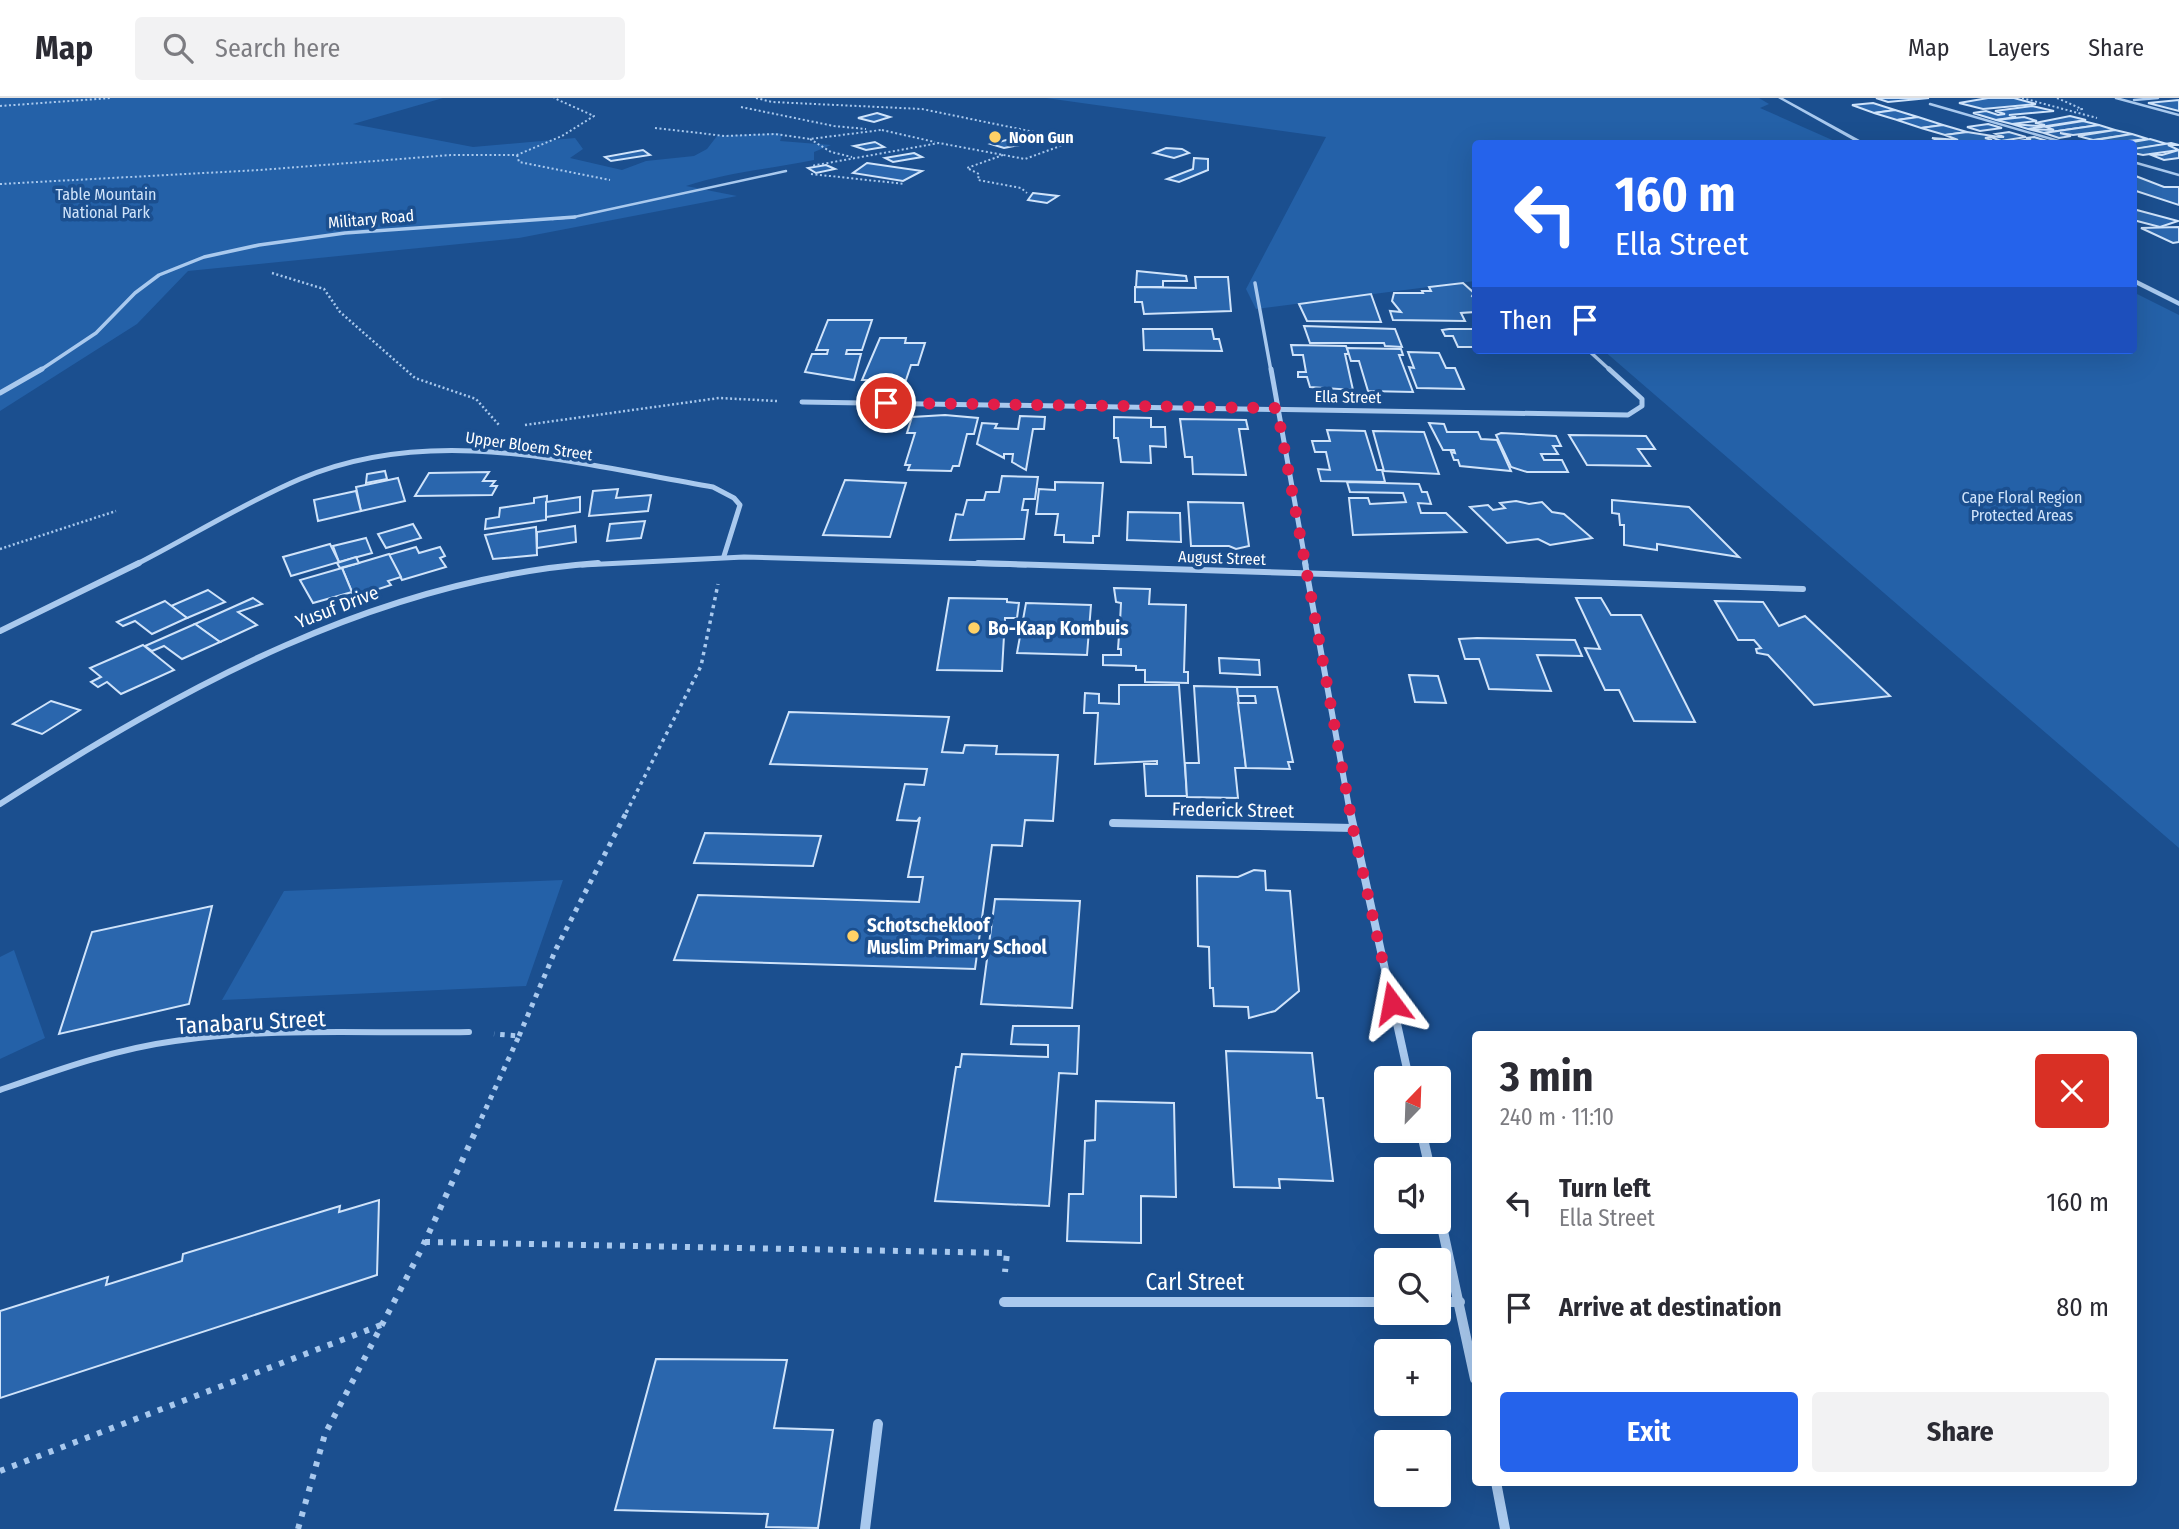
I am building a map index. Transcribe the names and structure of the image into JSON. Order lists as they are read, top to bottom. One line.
{"streets":{"street":["Military Road","Ella Street","Upper Bloem Street","August Street","Yusuf Drive","Frederick Street","Carl Street"],"lane":["Tanabaru Street"]},"crossings":[["Upper Bloem Street","August Street"],["Upper Bloem Street","Yusuf Drive"],["August Street","Yusuf Drive"]],"parks":["Table Mountain National Park","Cape Floral Region Protected Areas"],"places":["Noon Gun","Bo-Kaap Kombuis","Schotschekloof Muslim Primary School"],"north":"top right","page":{"header":"Map","search":"Search here","nav":["Map","Layers","Share"],"turn":["160 m","Ella Street"],"then":"Then","heading":["3 min","240 m · 11:10"],"map_buttons":["+","−"],"list":[{"name":"Turn left","note":"Ella Street","value":"160 m"},{"name":"Arrive at destination","value":"80 m"}],"buttons":["Exit","Share"]}}
